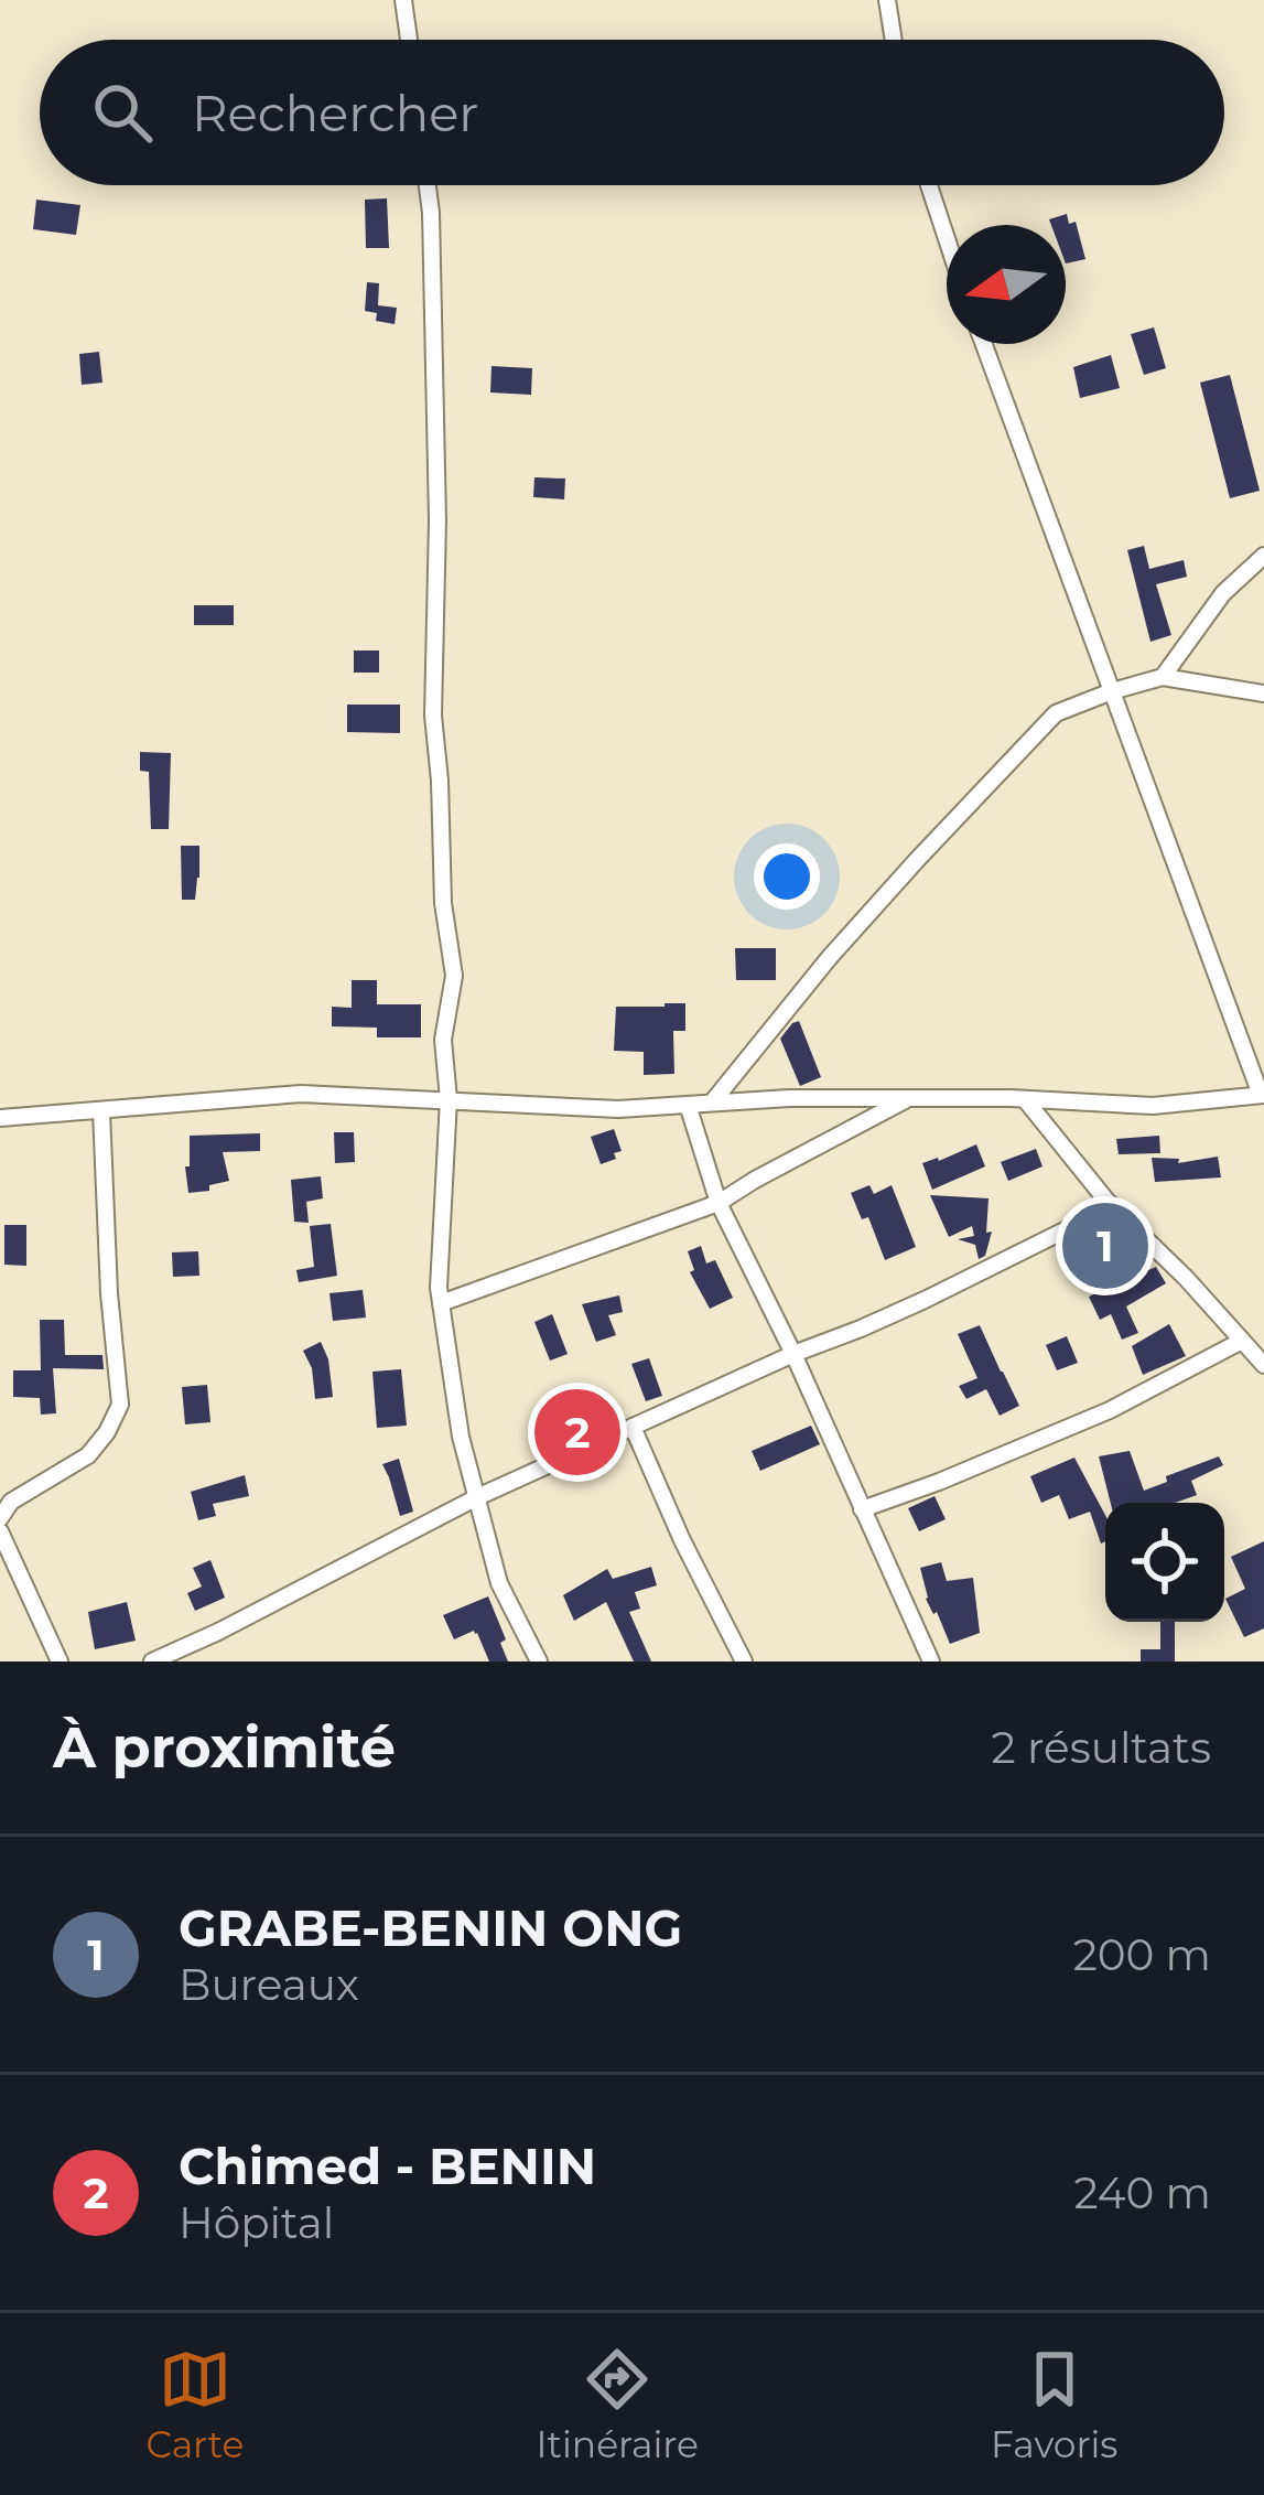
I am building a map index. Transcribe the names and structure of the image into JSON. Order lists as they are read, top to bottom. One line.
{"north":"left","page":{"search":"Rechercher","pins":["1","2"],"heading":["À proximité","2 résultats"],"list":[{"mark":"1","name":"GRABE-BENIN ONG","note":"Bureaux","value":"200 m"},{"mark":"2","name":"Chimed - BENIN","note":"Hôpital","value":"240 m"}],"nav":["Carte","Itinéraire","Favoris"]}}
